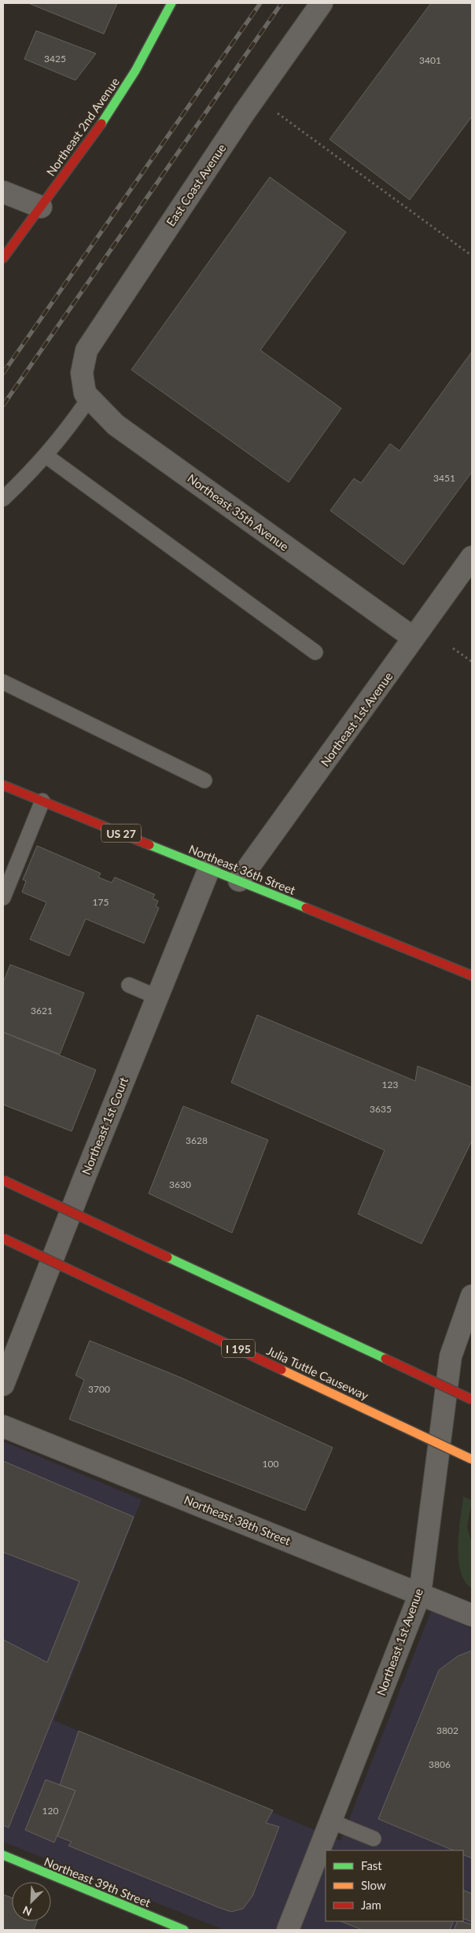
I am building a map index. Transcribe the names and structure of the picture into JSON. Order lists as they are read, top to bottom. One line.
{"streets":{"main road":["Northeast 2nd Avenue","US 27","Northeast 36th Street","I 195","Julia Tuttle Causeway","Northeast 39th Street"],"street":["East Coast Avenue","Northeast 35th Avenue","Northeast 1st Avenue","Northeast 1st Court","Northeast 38th Street"]},"crossings":[["East Coast Avenue","Northeast 35th Avenue"],["Northeast 35th Avenue","Northeast 1st Avenue"],["Northeast 1st Avenue","Northeast 36th Street"],["Northeast 1st Avenue","Northeast 38th Street"],["Northeast 36th Street","Northeast 1st Court"]],"house_numbers":["3425","3401","3451","175","3621","123","3635","3628","3630","3700","100","3802","3806","120"],"legend":["Fast","Slow","Jam"],"north":"bottom left"}
